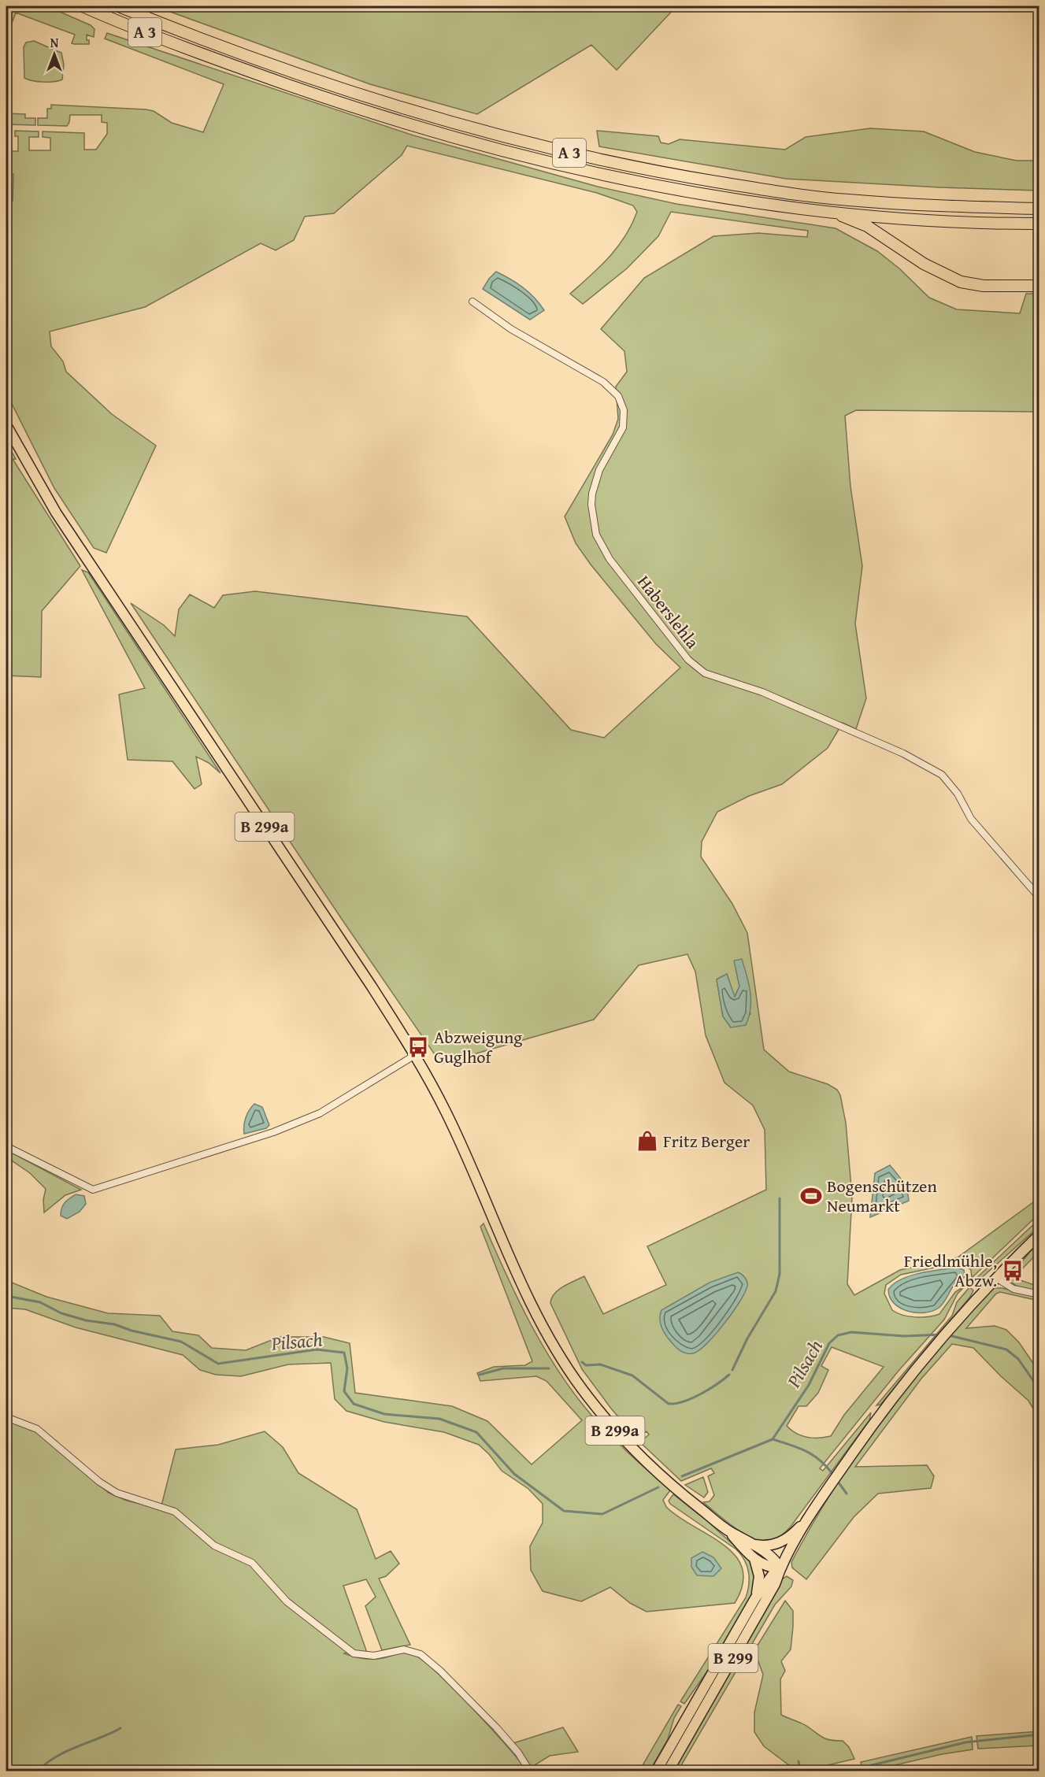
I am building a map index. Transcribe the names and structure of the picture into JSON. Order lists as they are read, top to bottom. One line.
{"streets":{"highway":["A 3"],"main road":["B 299a","B 299"],"street":["Haberslehla"]},"crossings":[["B 299a","B 299"]],"water":["Pilsach"],"places":{"bus stop":["Abzweigung Guglhof","Friedlmühle, Abzw."],"shop":["Fritz Berger"],"sports":["Bogenschützen Neumarkt"]},"north":"top"}
